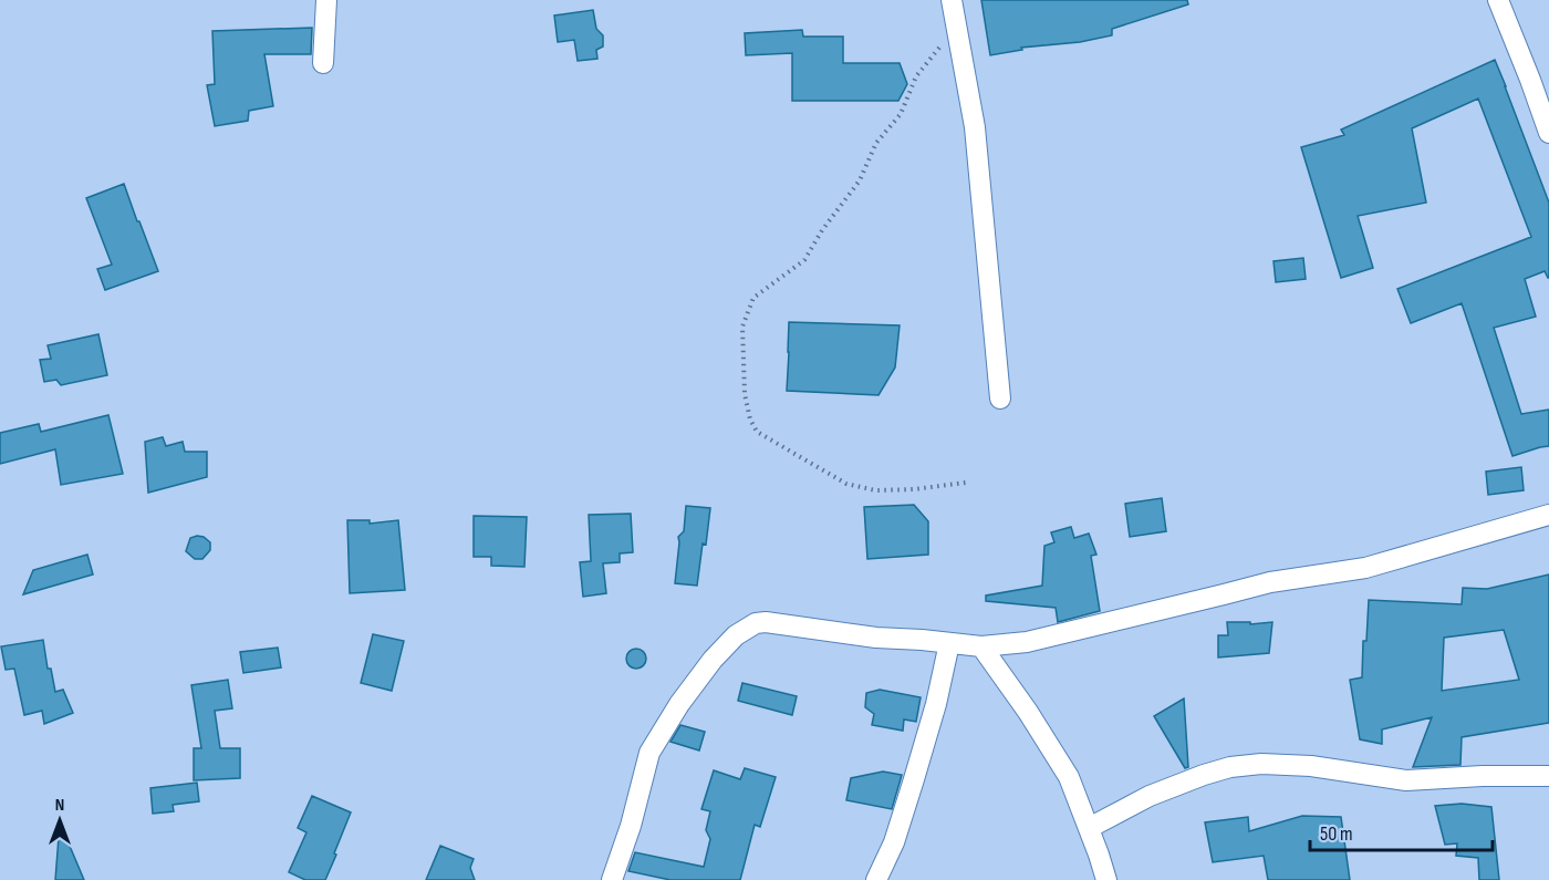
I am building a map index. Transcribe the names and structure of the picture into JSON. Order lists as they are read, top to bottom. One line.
{"scale_bar":"50 m","north":"top"}
